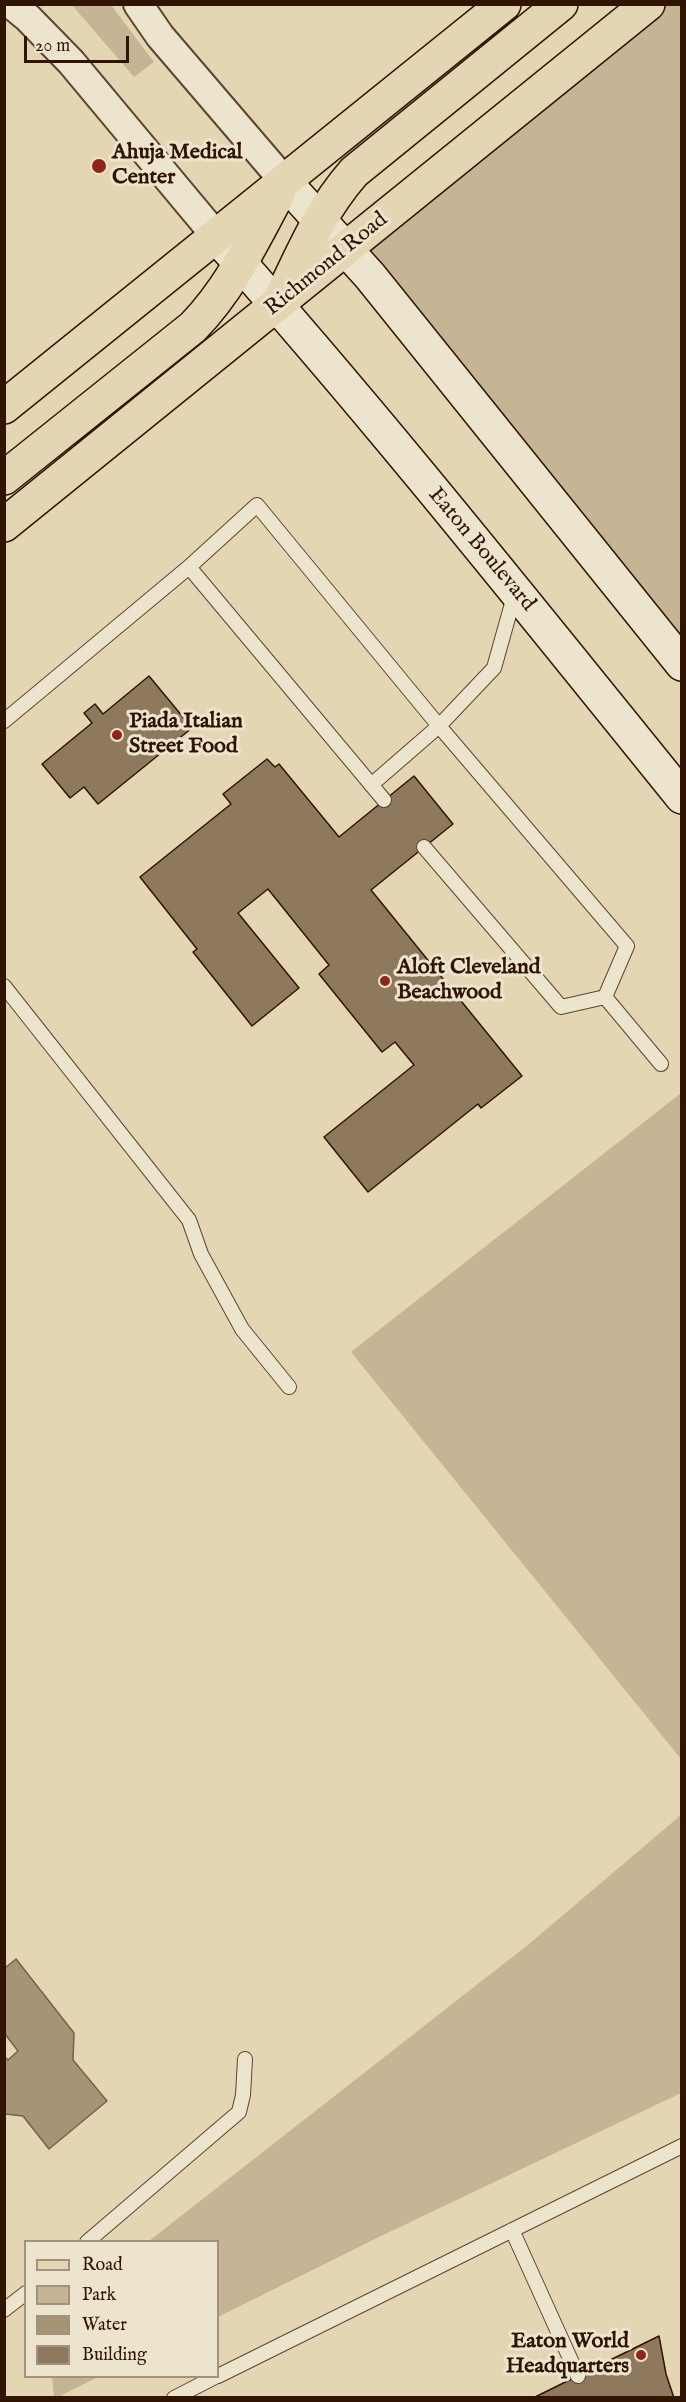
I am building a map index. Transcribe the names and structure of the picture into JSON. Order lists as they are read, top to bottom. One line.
{"streets":{"main road":["Richmond Road"],"street":["Eaton Boulevard"]},"crossings":[["Richmond Road","Eaton Boulevard"]],"places":["Ahuja Medical Center","Piada Italian Street Food","Aloft Cleveland Beachwood","Eaton World Headquarters"],"legend":["Road","Park","Water","Building"],"scale_bar":"20 m"}
